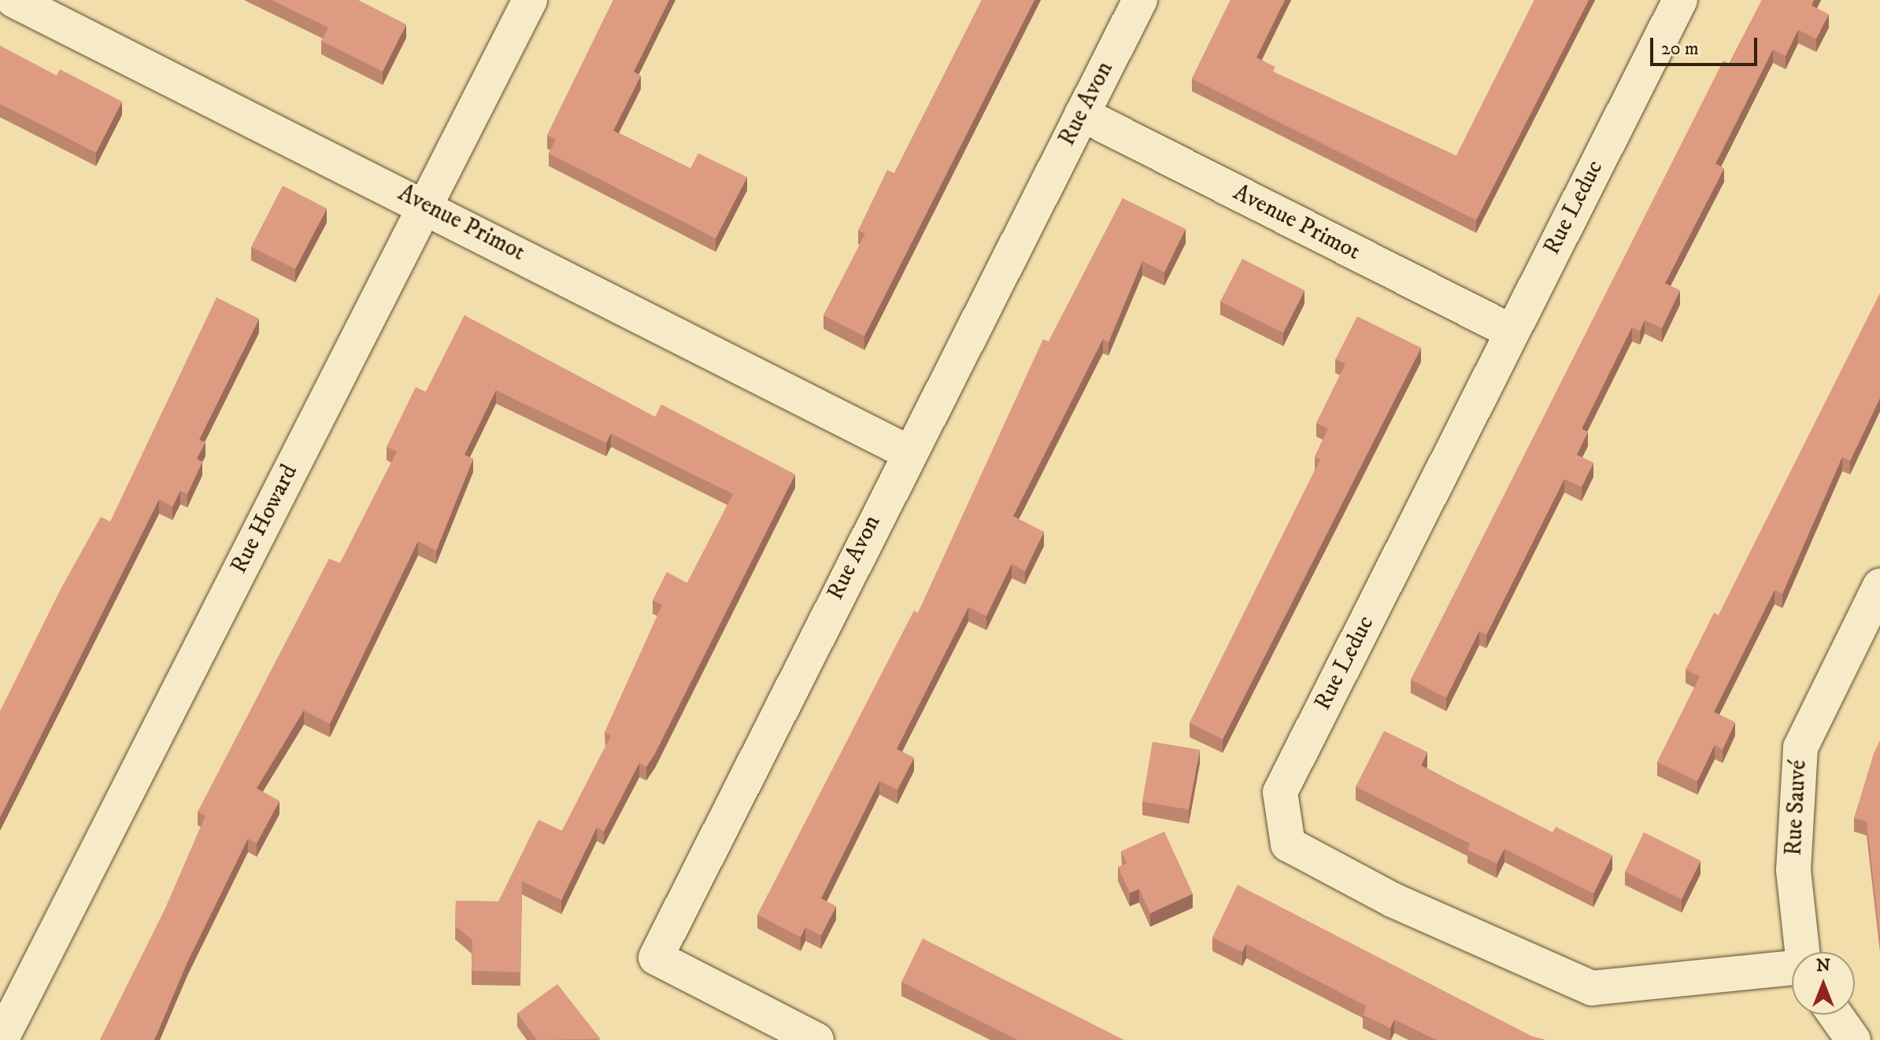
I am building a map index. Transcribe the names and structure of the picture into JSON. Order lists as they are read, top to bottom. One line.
{"streets":{"street":["Rue Avon","Rue Leduc","Avenue Primot","Rue Howard","Rue Sauvé"]},"crossings":[["Rue Avon","Avenue Primot"],["Rue Leduc","Avenue Primot"],["Avenue Primot","Rue Howard"]],"scale_bar":"20 m","north":"top"}
